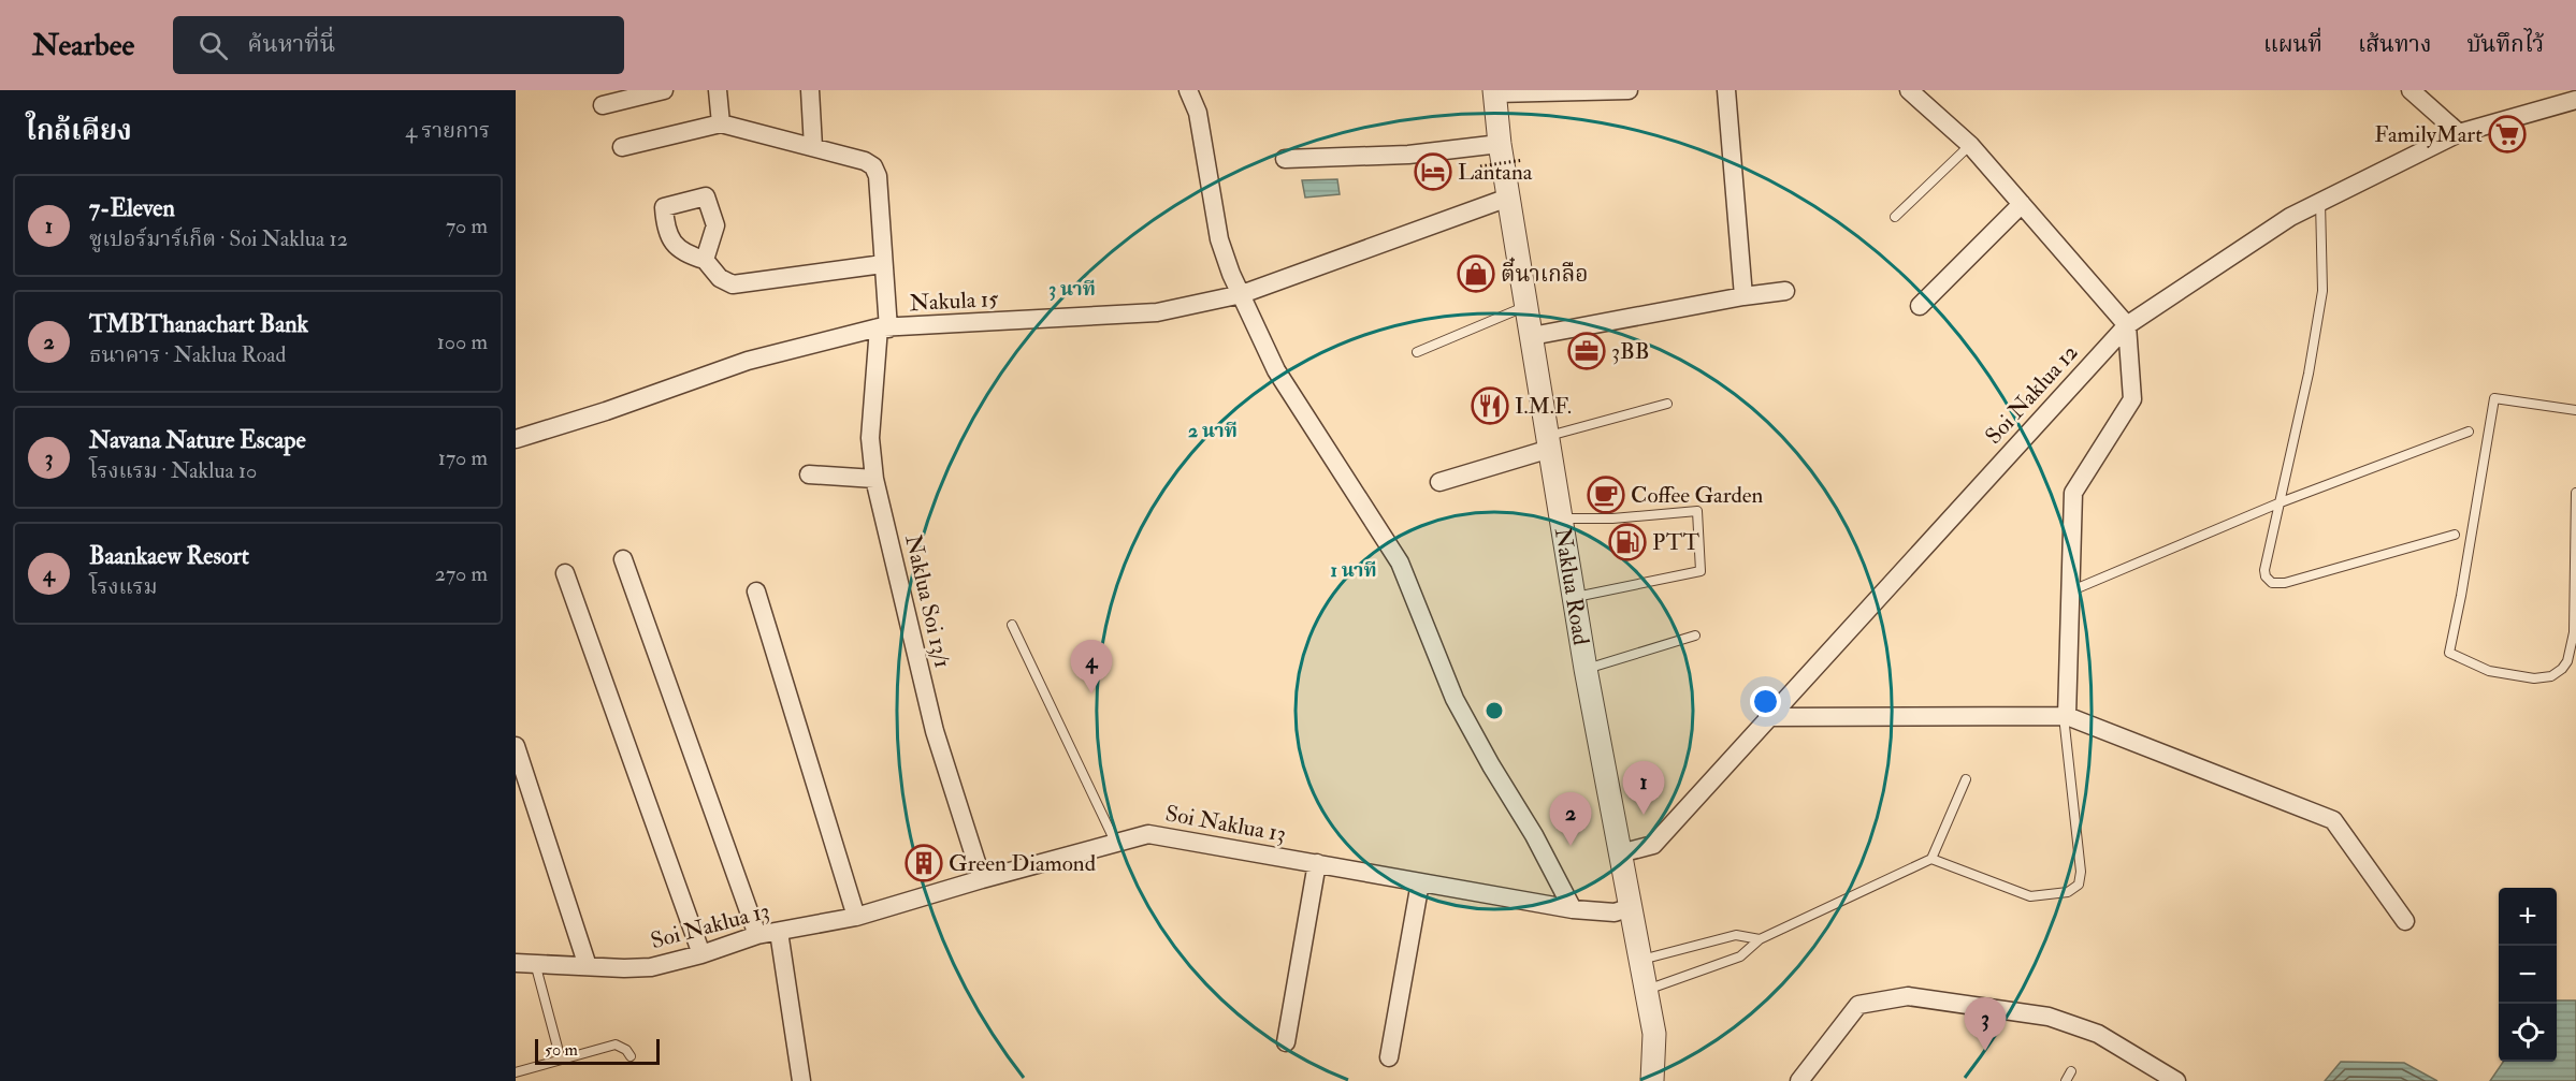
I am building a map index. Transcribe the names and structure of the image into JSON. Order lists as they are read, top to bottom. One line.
{"streets":{"street":["Nakula 15","Soi Naklua 12","Naklua Road","Naklua Soi 13/1","Soi Naklua 13"]},"crossings":[["Nakula 15","Naklua Road"],["Nakula 15","Naklua Soi 13/1"],["Soi Naklua 12","Naklua Road"],["Naklua Road","Soi Naklua 13"],["Naklua Soi 13/1","Soi Naklua 13"]],"places":{"supermarket":["FamilyMart"],"hotel":["Lantana"],"shop":["ตี๋นาเกลือ"],"office":["3BB"],"restaurant":["I.M.F."],"cafe":["Coffee Garden"],"fuel station":["PTT"],"building":["Green Diamond"]},"scale_bar":"50 m","page":{"header":"Nearbee","search":"ค้นหาที่นี่","nav":["แผนที่","เส้นทาง","บันทึกไว้"],"heading":["ใกล้เคียง","4 รายการ"],"list":[{"mark":"1","name":"7-Eleven","note":"ซูเปอร์มาร์เก็ต · Soi Naklua 12","value":"70 m"},{"mark":"2","name":"TMBThanachart Bank","note":"ธนาคาร · Naklua Road","value":"100 m"},{"mark":"3","name":"Navana Nature Escape","note":"โรงแรม · Naklua 10","value":"170 m"},{"mark":"4","name":"Baankaew Resort","note":"โรงแรม","value":"270 m"}],"pins":["4","1","2","3"],"map_buttons":["+","−"],"scale":"50 m"},"rings":["3 นาที","2 นาที","1 นาที"]}
